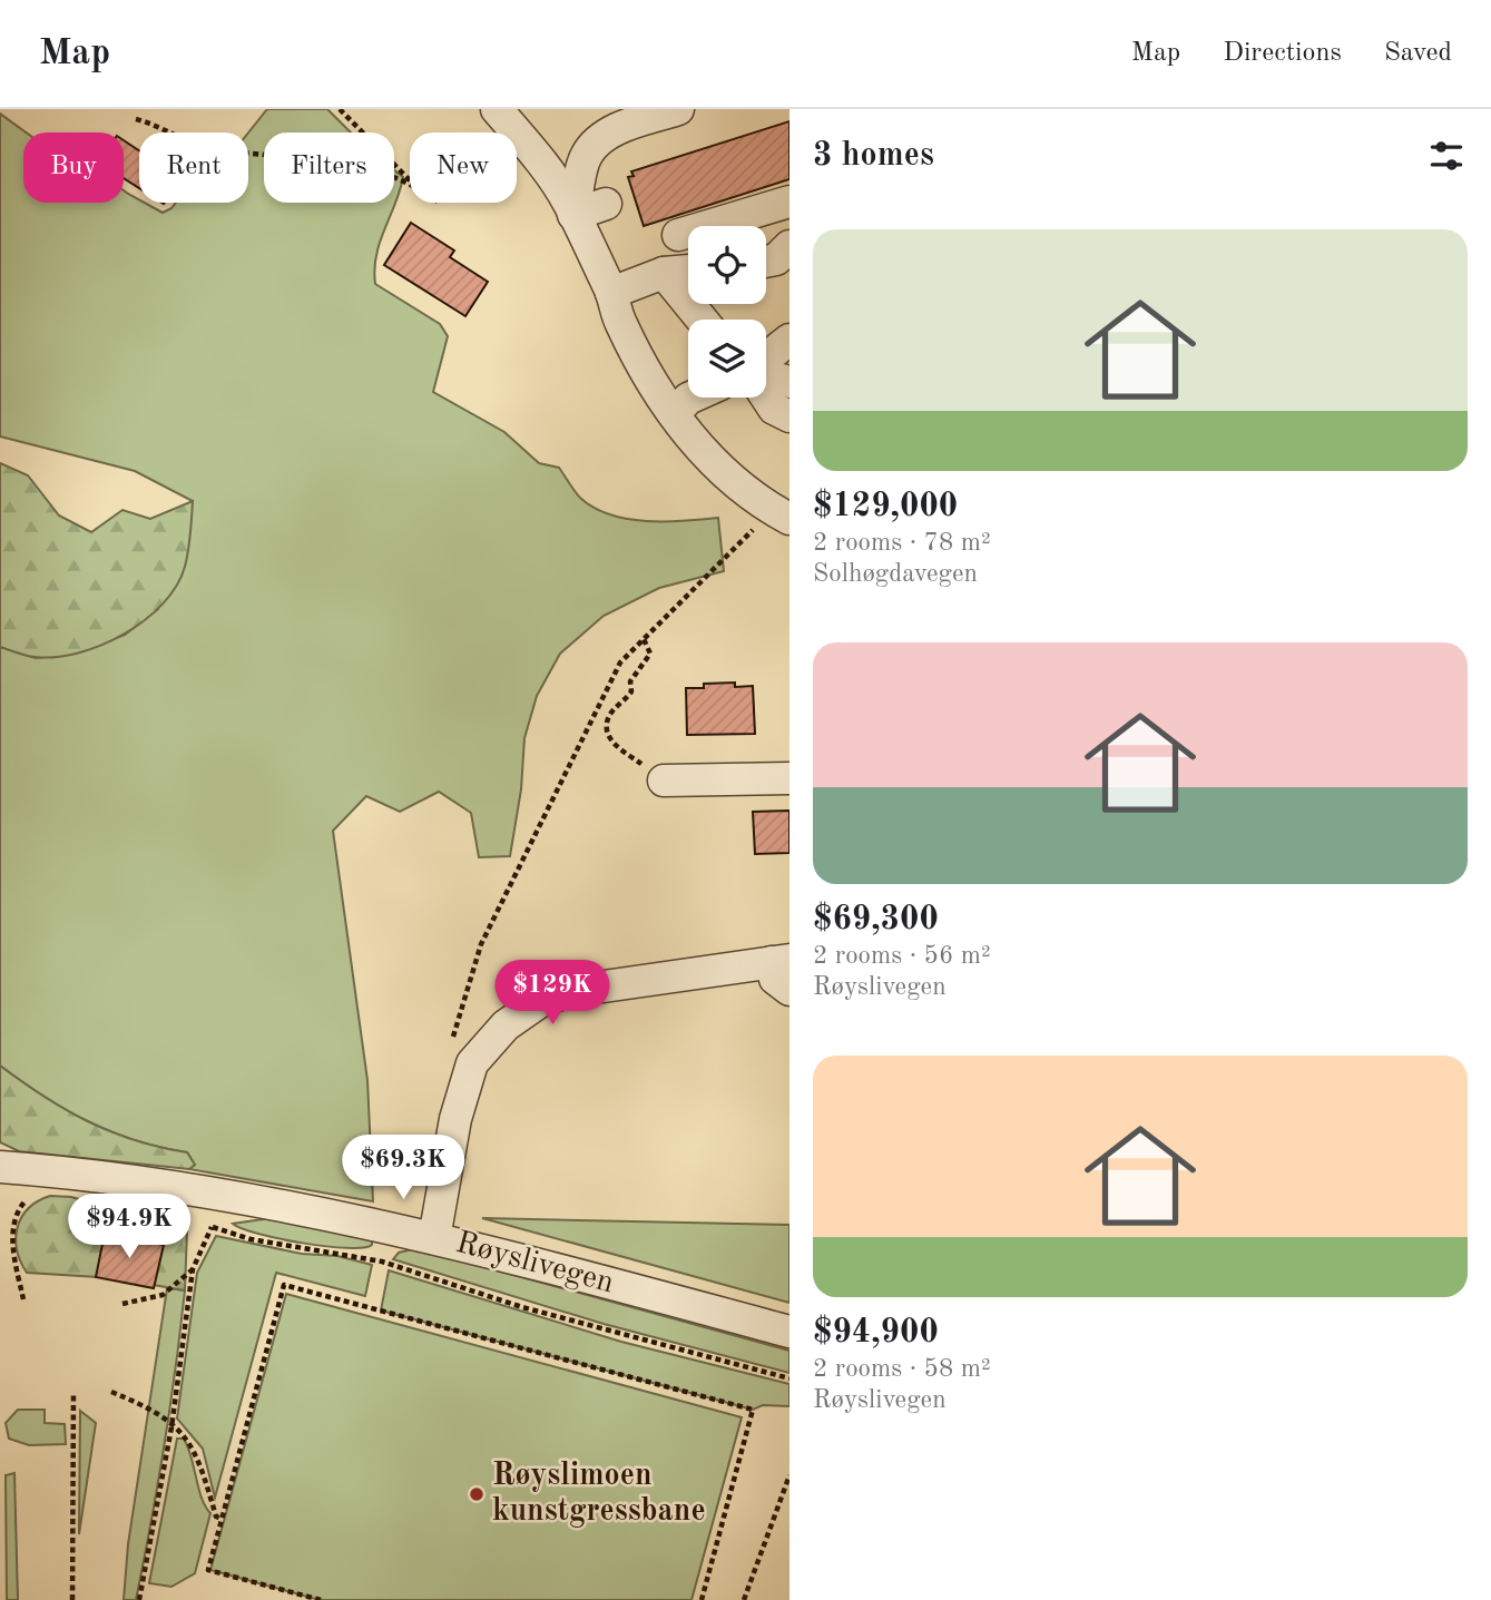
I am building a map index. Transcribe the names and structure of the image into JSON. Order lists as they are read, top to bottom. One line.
{"streets":{"street":["Røyslivegen"]},"places":["Røyslimoen kunstgressbane"],"page":{"header":"Map","nav":["Map","Directions","Saved"],"heading":"3 homes","chip":["Buy","Rent","Filters","New"],"list":[{"name":"$129,000","note":"2 rooms · 78 m² · Solhøgdavegen"},{"name":"$69,300","note":"2 rooms · 56 m² · Røyslivegen"},{"name":"$94,900","note":"2 rooms · 58 m² · Røyslivegen"}],"price":["$129K","$69.3K","$94.9K"]}}
